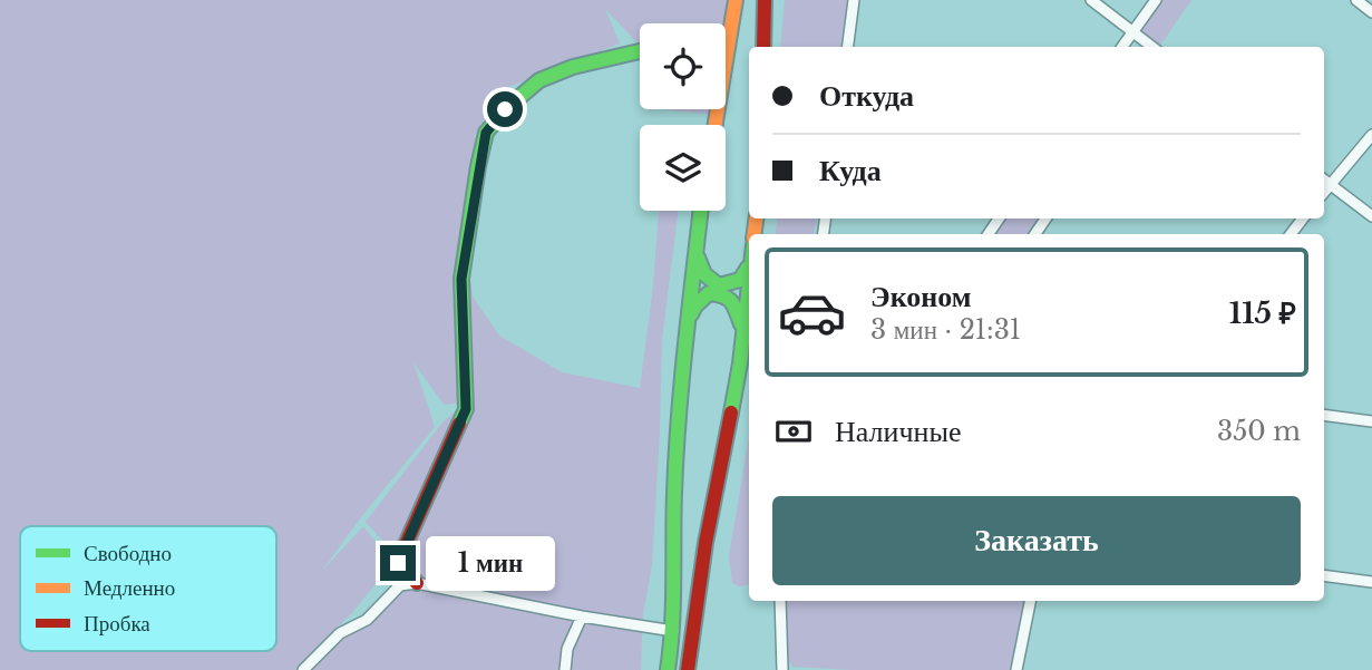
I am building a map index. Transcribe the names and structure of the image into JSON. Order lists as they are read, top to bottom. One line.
{"legend":["Свободно","Медленно","Пробка"],"page":{"banner":["Откуда","Куда"],"list":[{"name":"Эконом","note":"3 мин · 21:31","value":"115 ₽"}],"pay":["Наличные","350 m"],"buttons":"Заказать","bubble":"1 мин"}}
